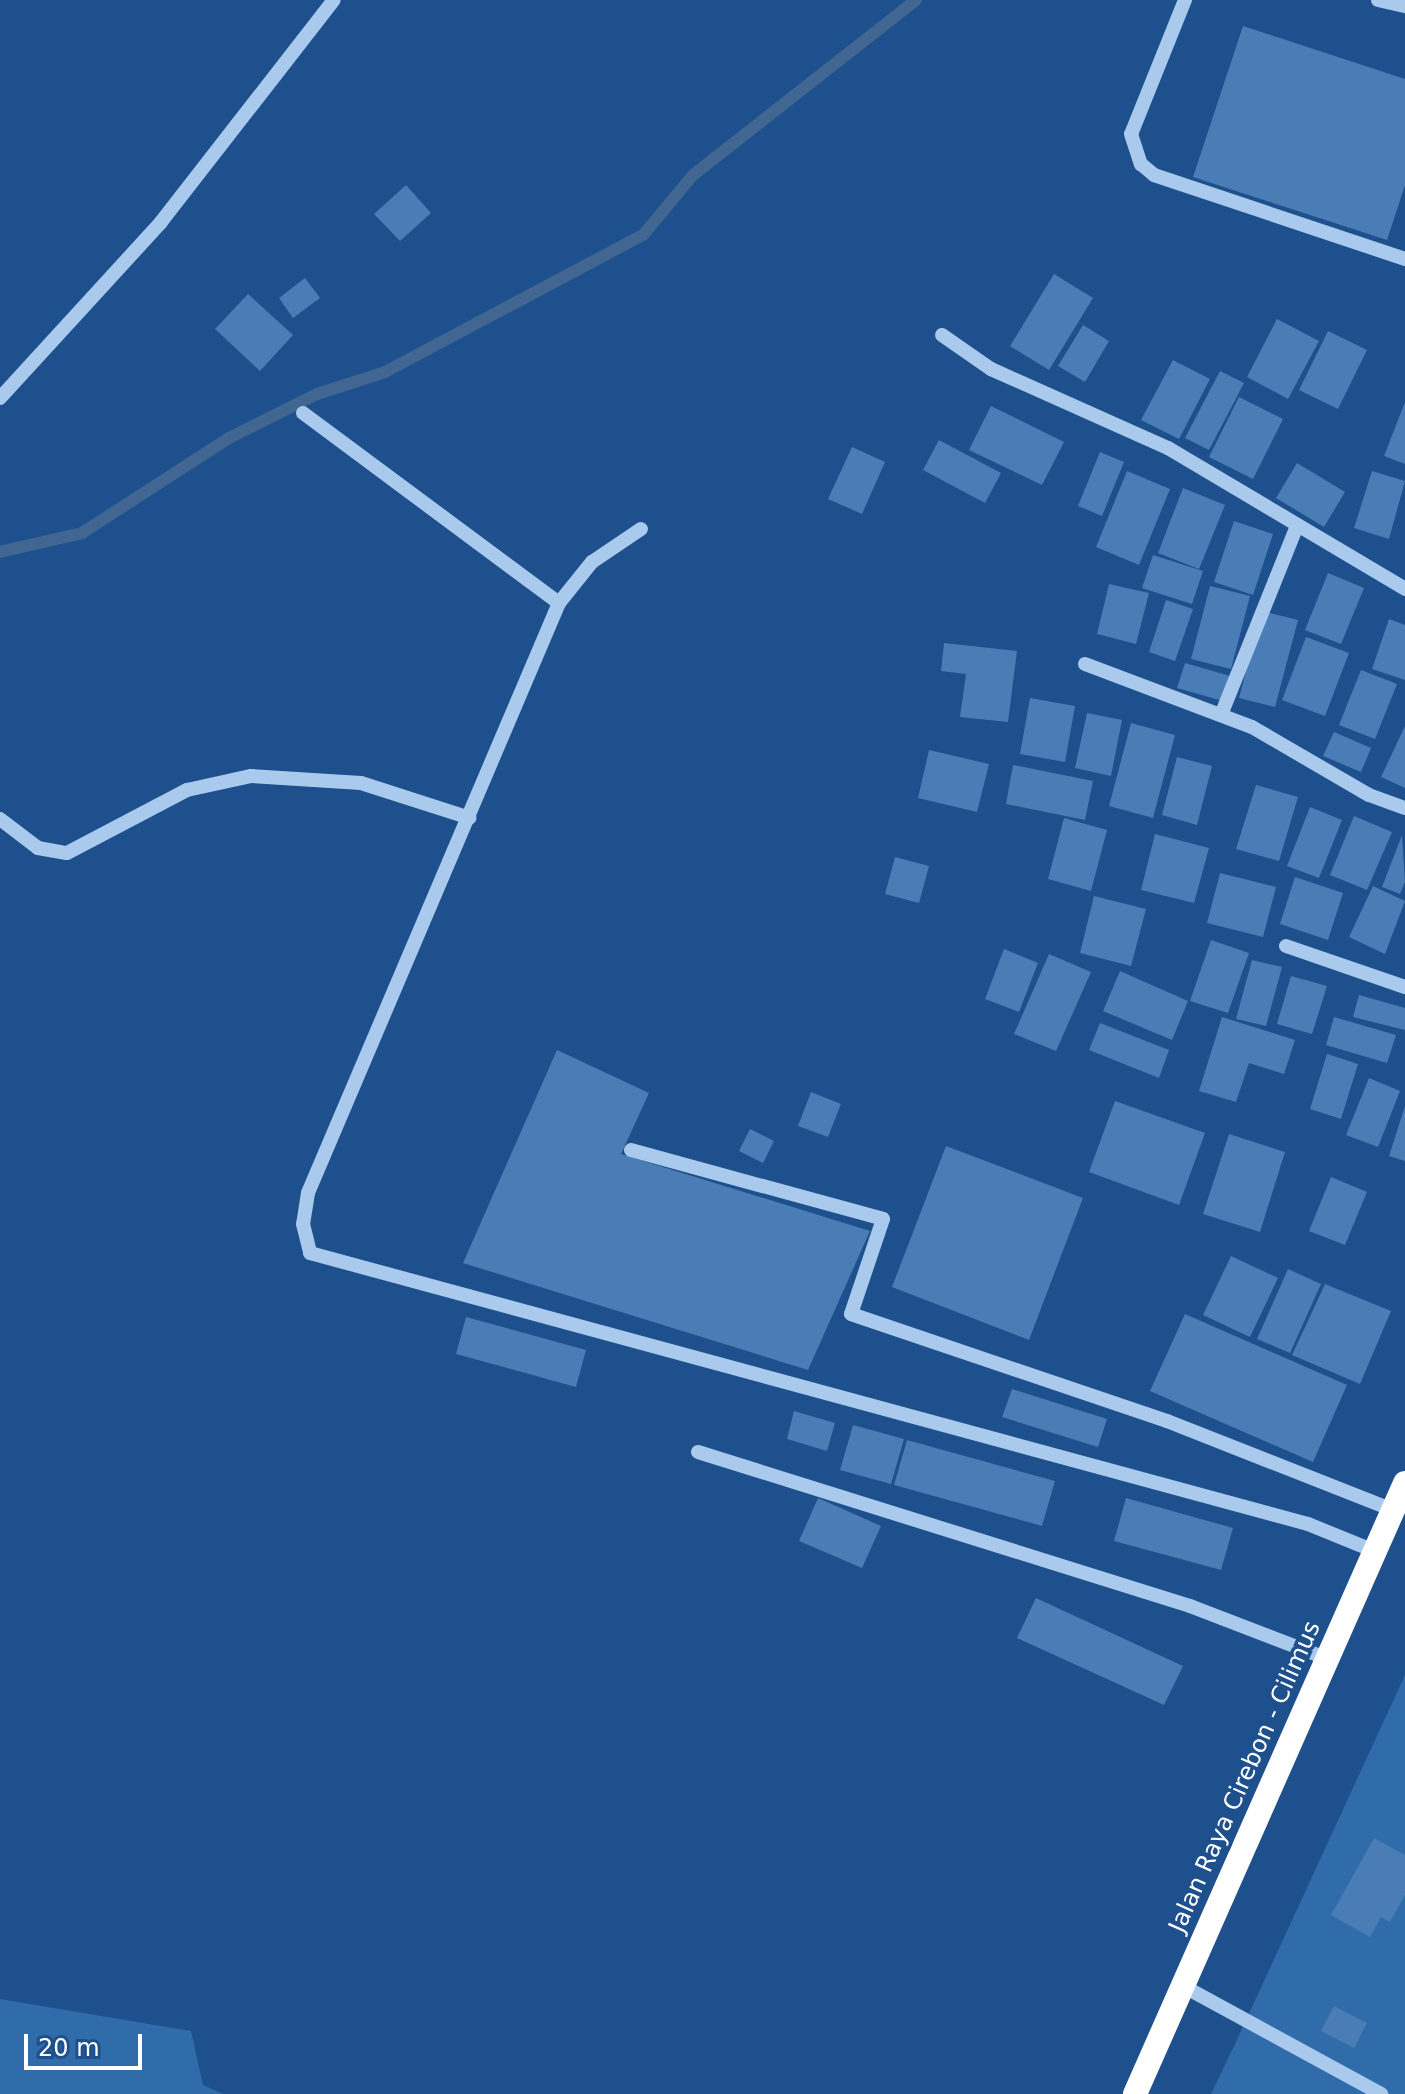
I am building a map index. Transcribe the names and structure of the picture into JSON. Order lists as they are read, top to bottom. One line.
{"streets":{"highway":["Jalan Raya Cirebon - Cilimus"]},"scale_bar":"20 m"}
